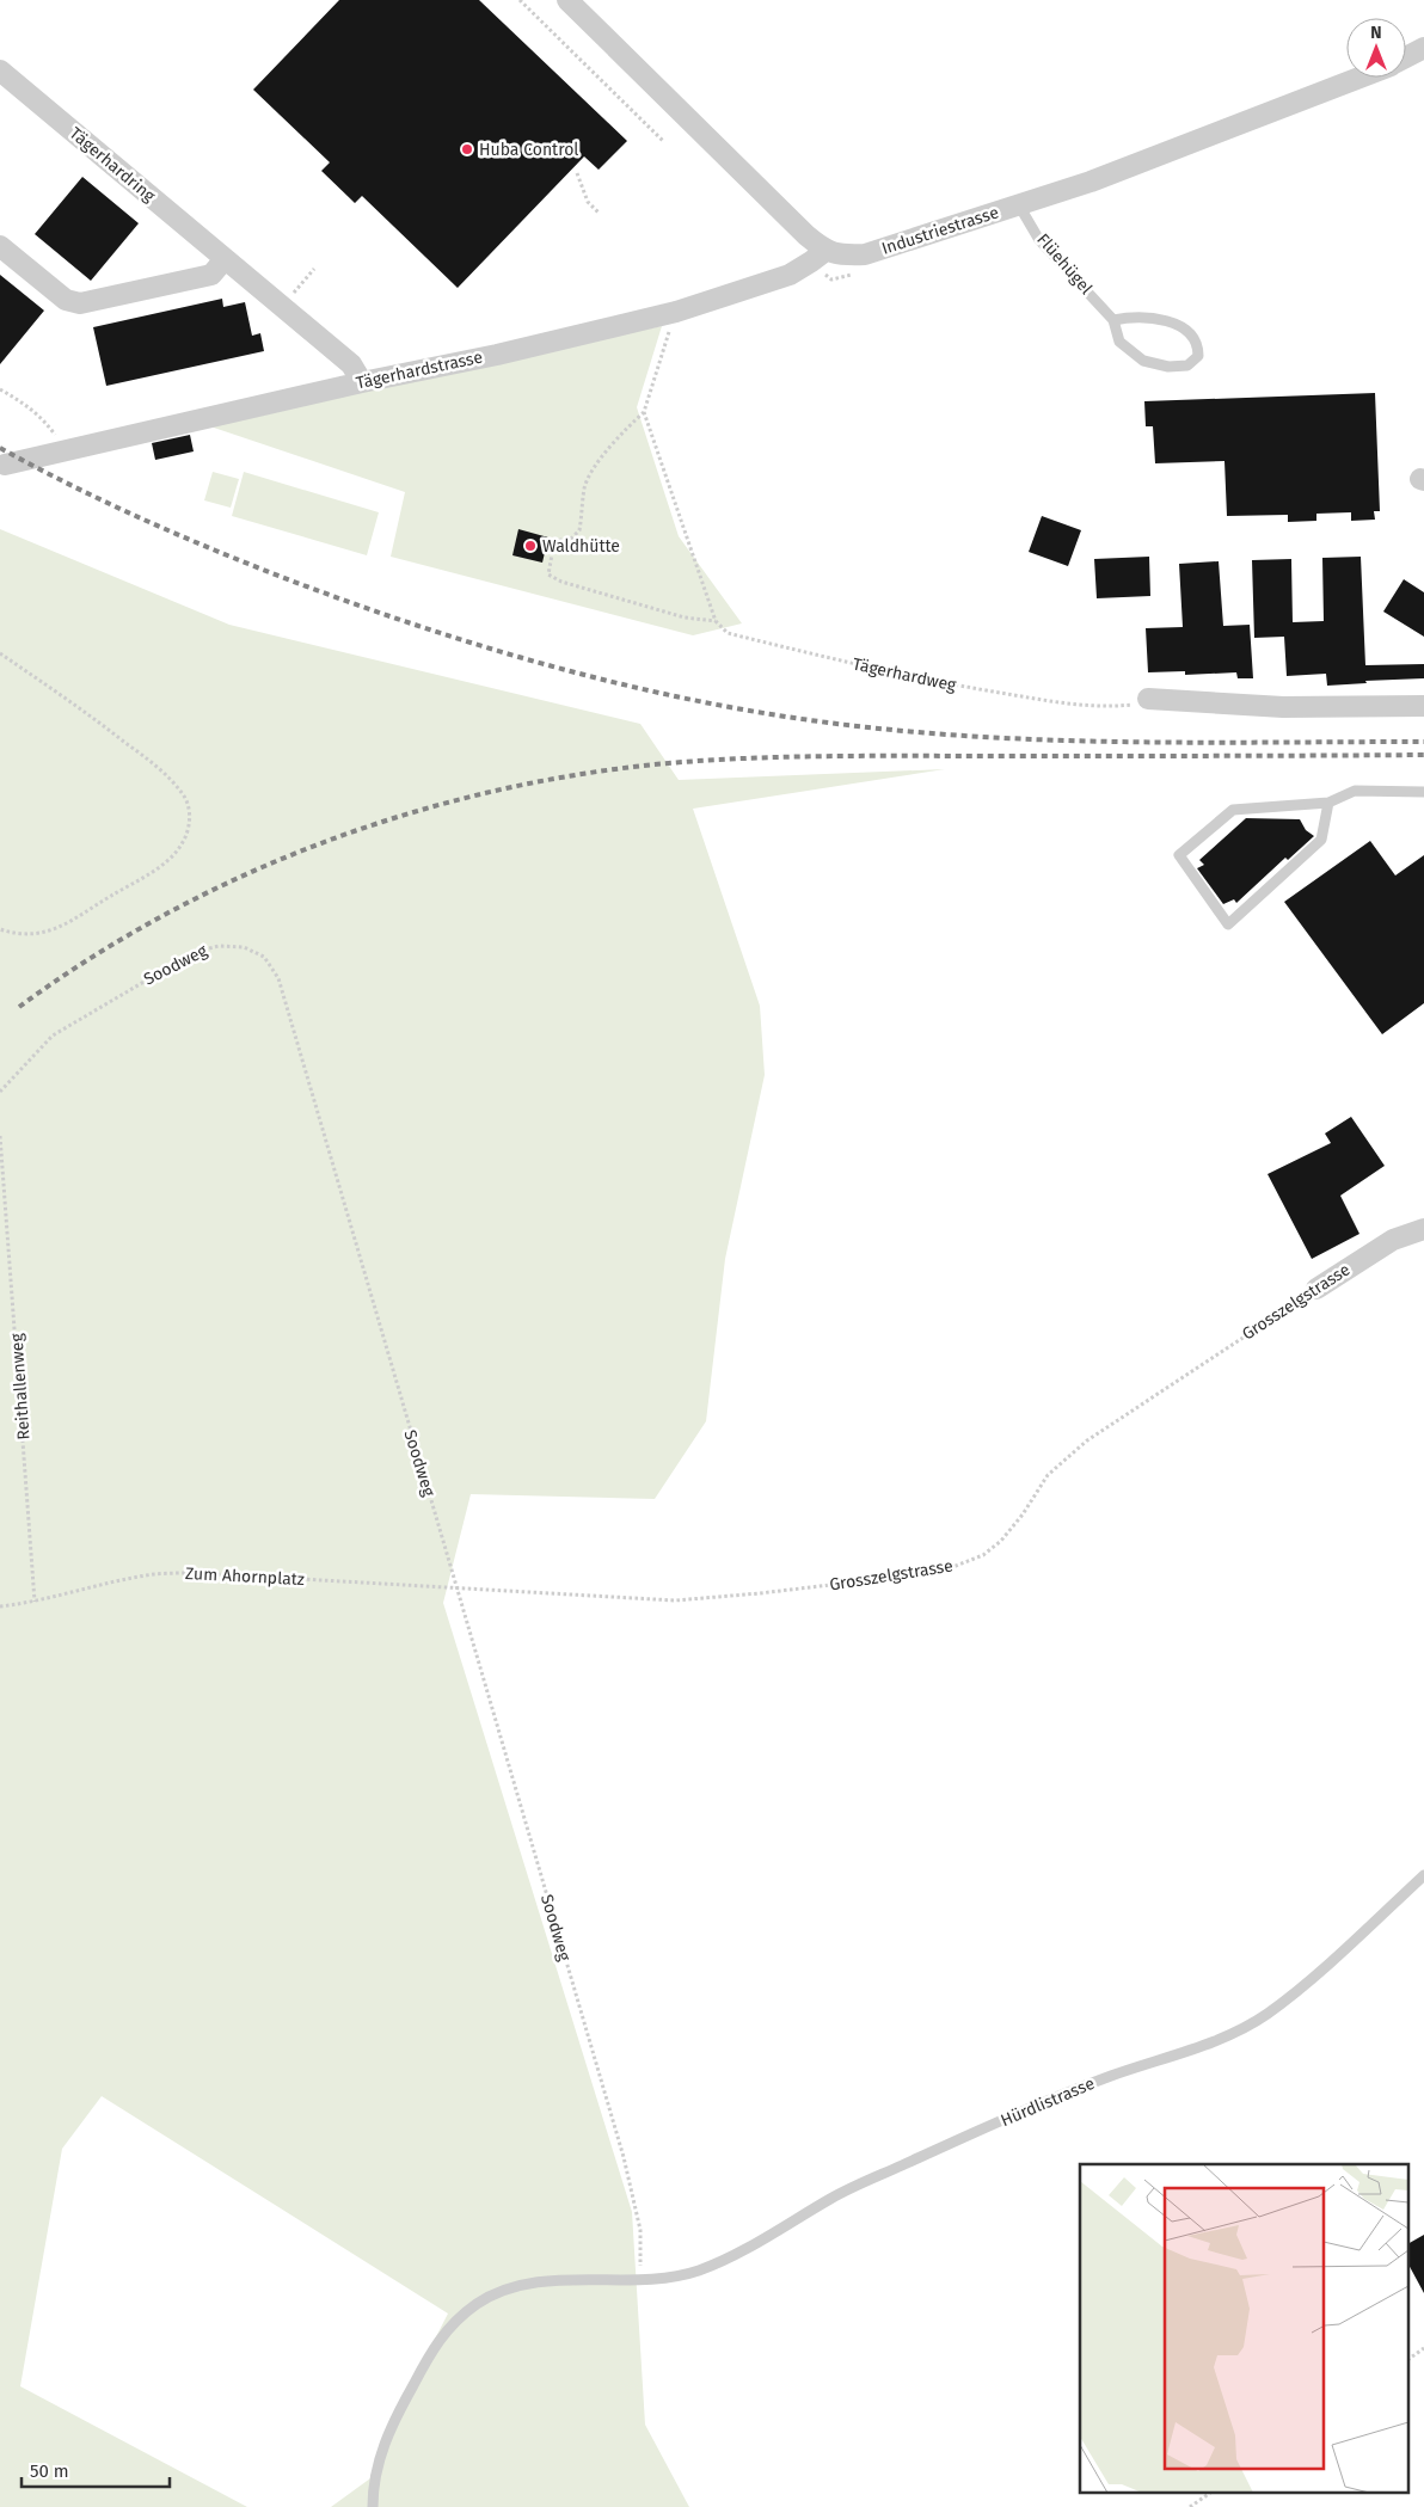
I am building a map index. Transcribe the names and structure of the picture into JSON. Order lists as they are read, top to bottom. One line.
{"streets":{"street":["Tägerhardring","Industriestrasse","Tägerhardstrasse","Grosszelgstrasse"],"lane":["Flüehügel","Hürdlistrasse"],"path":["Tägerhardweg","Soodweg","Reithallenweg","Zum Ahornplatz"]},"crossings":[["Tägerhardring","Tägerhardstrasse"],["Industriestrasse","Flüehügel"],["Industriestrasse","Tägerhardstrasse"],["Soodweg","Grosszelgstrasse"],["Soodweg","Zum Ahornplatz"],["Soodweg","Hürdlistrasse"],["Grosszelgstrasse","Zum Ahornplatz"],["Reithallenweg","Zum Ahornplatz"]],"places":["Huba Control","Waldhütte"],"scale_bar":"50 m","north":"top"}
